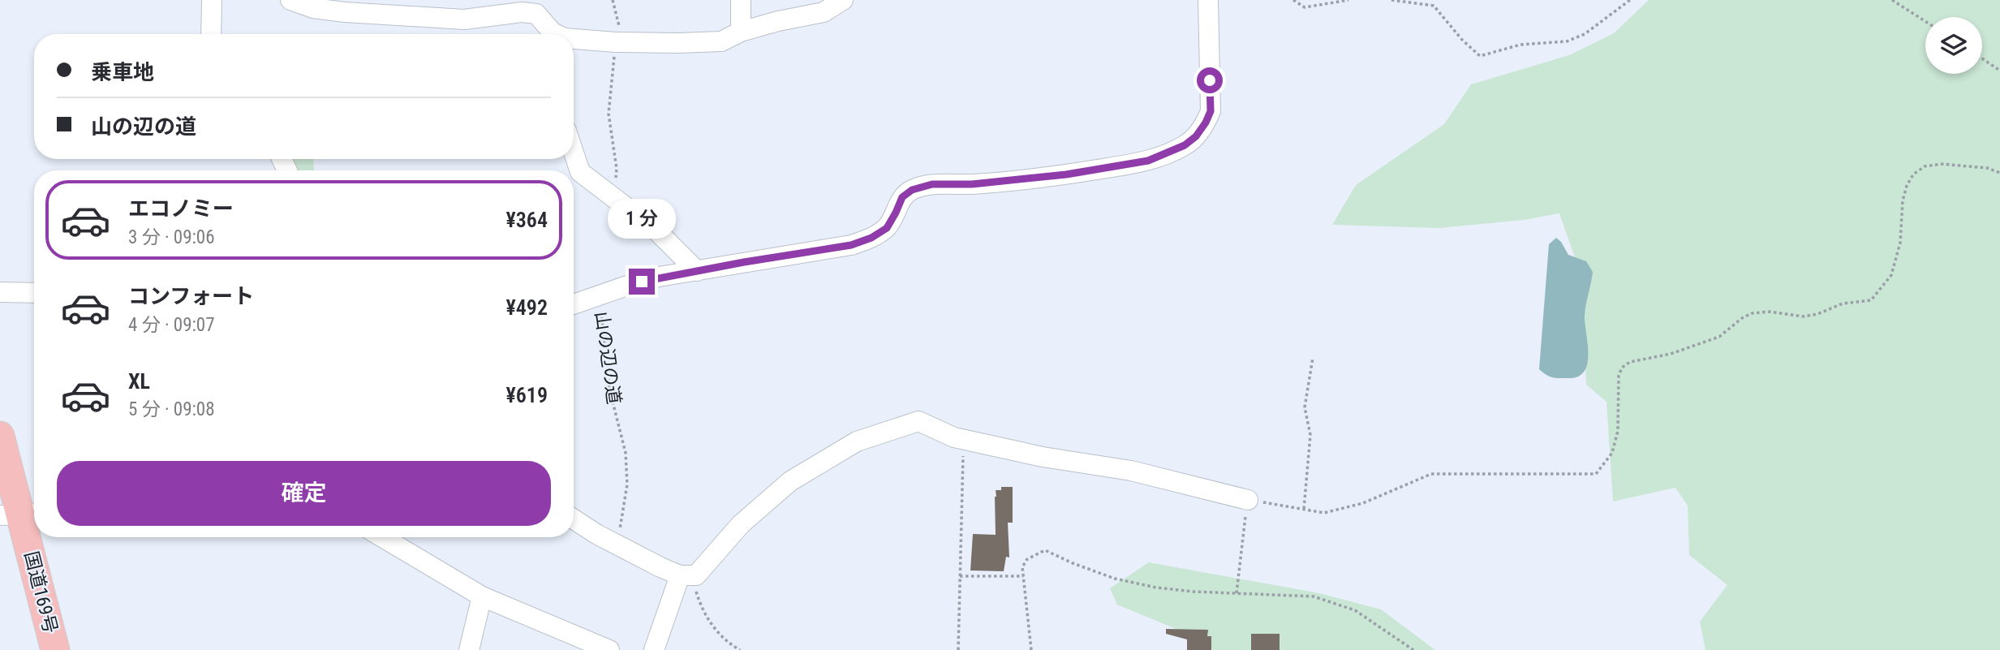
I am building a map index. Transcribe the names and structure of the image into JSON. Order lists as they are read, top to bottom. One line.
{"streets":{"highway":["国道169号"],"street":["山の辺の道"]},"page":{"banner":["乗車地","山の辺の道"],"list":[{"name":"エコノミー","note":"3 分 · 09:06","value":"¥364"},{"name":"コンフォート","note":"4 分 · 09:07","value":"¥492"},{"name":"XL","note":"5 分 · 09:08","value":"¥619"}],"bubble":"1 分","buttons":"確定"}}
